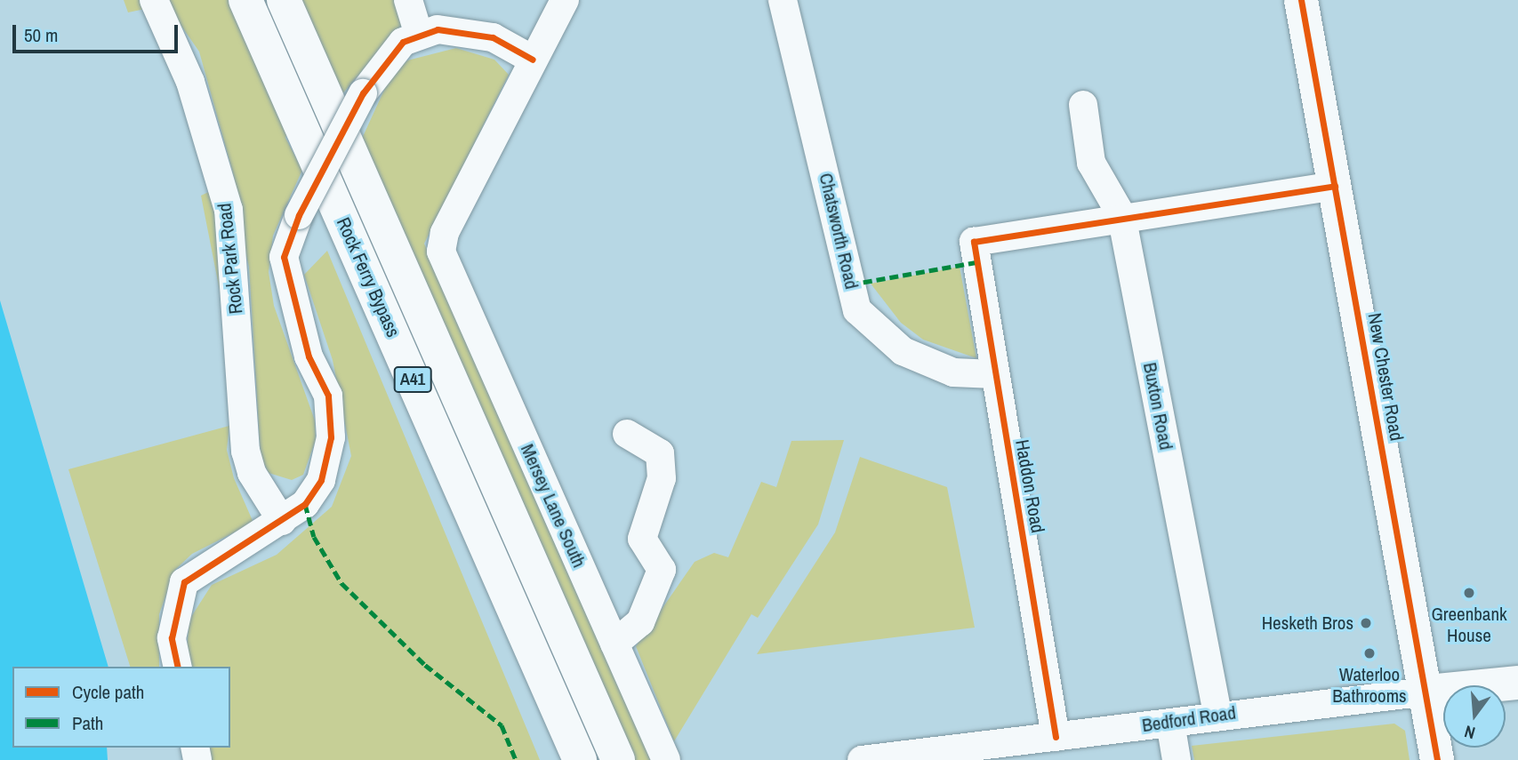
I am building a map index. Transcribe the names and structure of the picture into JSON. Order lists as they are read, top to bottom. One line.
{"streets":{"main road":["Rock Ferry Bypass","New Chester Road","A41","Bedford Road"],"street":["Chatsworth Road","Rock Park Road","Buxton Road","Haddon Road","Mersey Lane South"]},"crossings":[["Chatsworth Road","Haddon Road"],["New Chester Road","Bedford Road"],["Buxton Road","Haddon Road"],["Buxton Road","Bedford Road"],["Haddon Road","Bedford Road"]],"places":["Greenbank House","Hesketh Bros","Waterloo Bathrooms"],"legend":["Cycle path","Path"],"scale_bar":"50 m","north":"bottom"}
